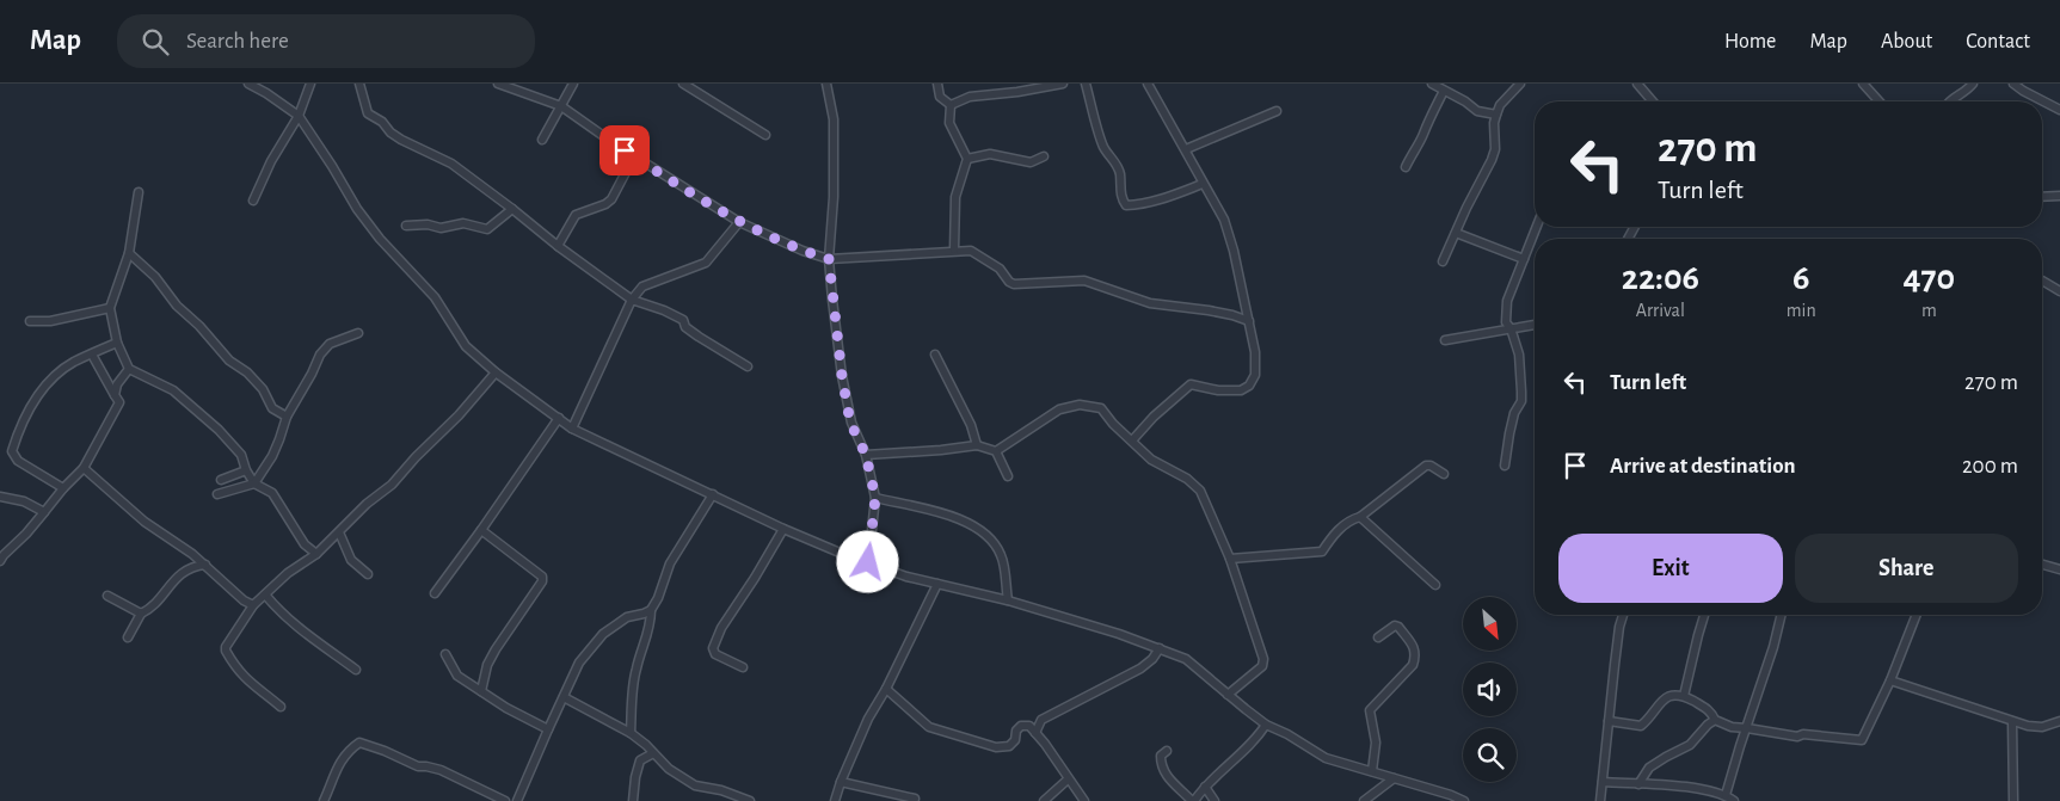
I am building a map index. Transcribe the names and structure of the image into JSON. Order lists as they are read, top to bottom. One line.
{"north":"bottom right","page":{"header":"Map","search":"Search here","nav":["Home","Map","About","Contact"],"turn":["270 m","Turn left"],"eta":["22:06","Arrival","6","min","470","m"],"list":[{"name":"Turn left","value":"270 m"},{"name":"Arrive at destination","value":"200 m"}],"buttons":["Exit","Share"]}}
